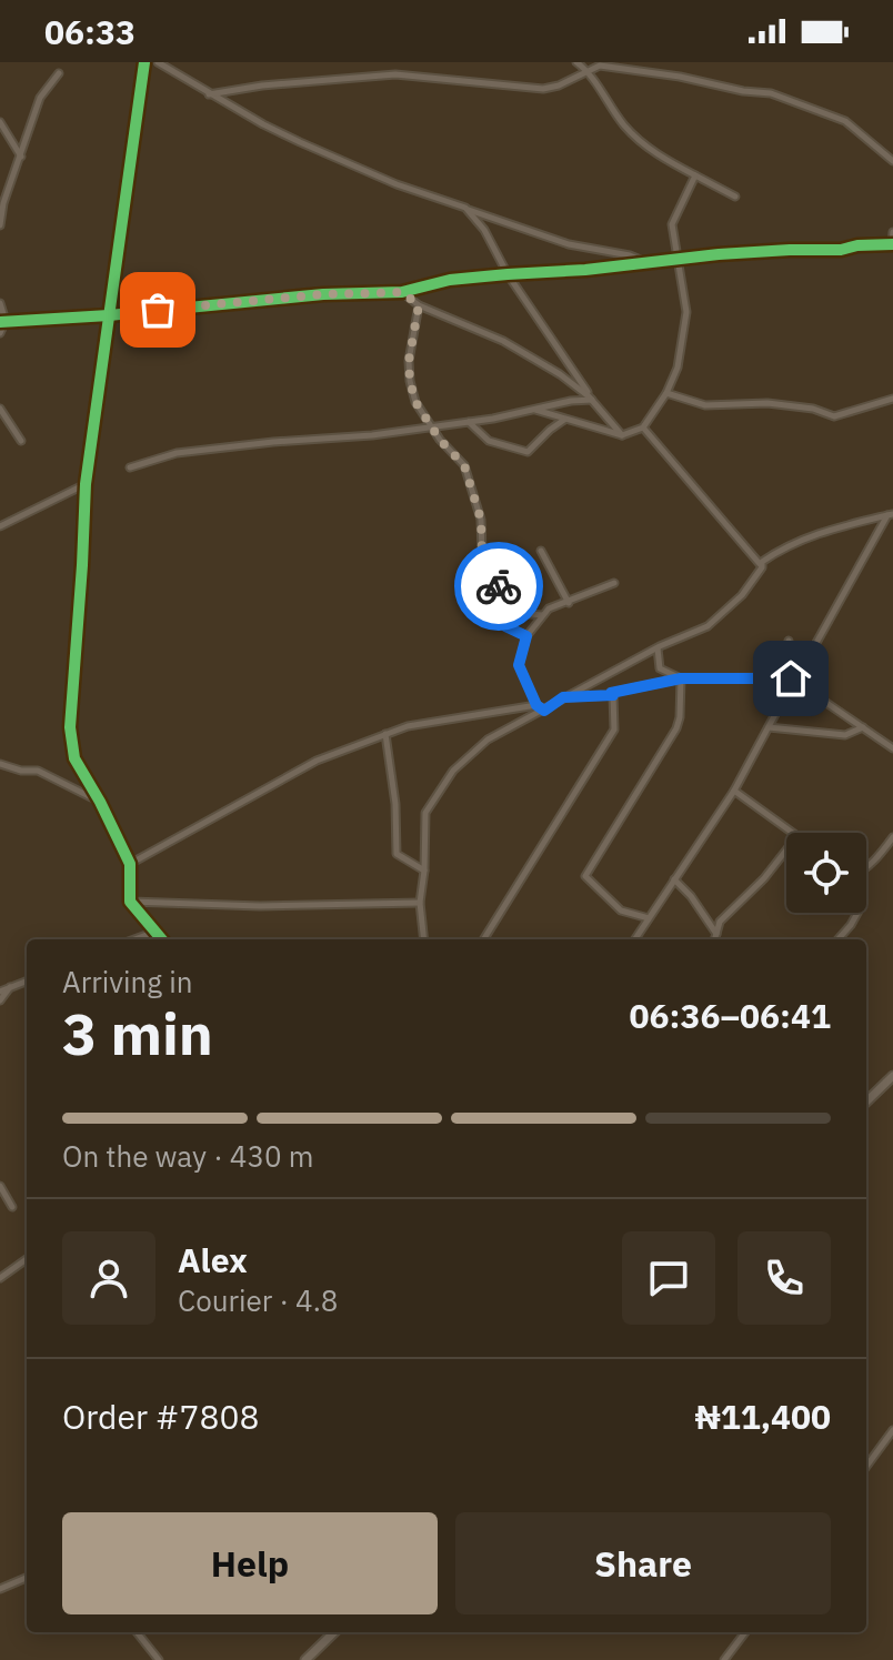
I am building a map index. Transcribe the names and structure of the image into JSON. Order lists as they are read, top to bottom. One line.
{"page":{"status":"06:33","heading":["3 min","Arriving in","06:36–06:41"],"panel":["Alex","Courier · 4.8","Order #7808","₦11,400"],"bar":"On the way · 430 m","buttons":["Help","Share"]}}
